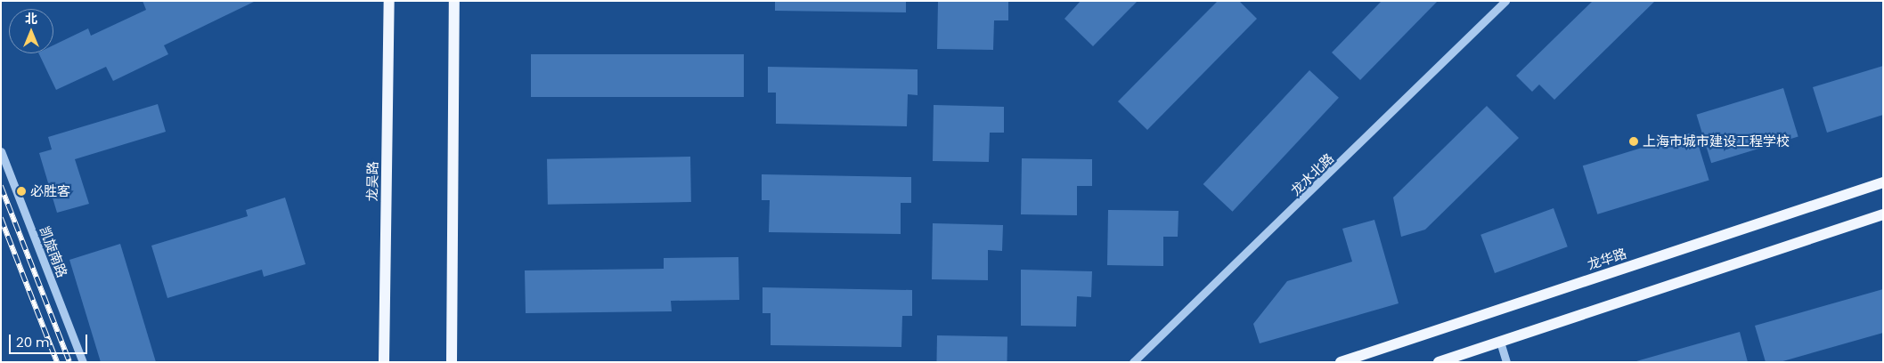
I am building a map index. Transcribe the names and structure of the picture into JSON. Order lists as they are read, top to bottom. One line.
{"streets":{"main road":["龙吴路","龙华路"],"street":["龙水北路","凯旋南路"]},"places":["上海市城市建设工程学校","必胜客"],"scale_bar":"20 m","north":"top"}
